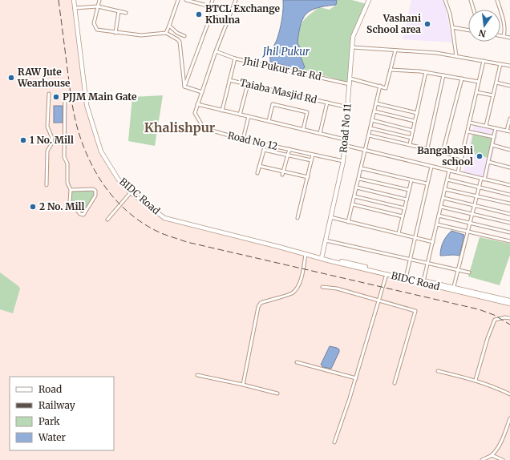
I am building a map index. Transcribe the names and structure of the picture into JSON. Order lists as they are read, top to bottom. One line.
{"streets":{"main road":["Road No 11","BIDC Road"],"street":["Jhil Pukur Par Rd","Taiaba Masjid Rd","Road No 12"]},"crossings":[["Jhil Pukur Par Rd","Taiaba Masjid Rd"],["Jhil Pukur Par Rd","Road No 11"],["Jhil Pukur Par Rd","Road No 12"],["Taiaba Masjid Rd","Road No 11"],["Road No 11","Road No 12"],["Road No 11","BIDC Road"]],"districts":["Khalishpur"],"water":["Jhil Pukur"],"places":["BTCL Exchange Khulna","Vashani School area","RAW Jute Wearhouse","PJJM Main Gate","1 No. Mill","Bangabashi school","2 No. Mill"],"legend":["Road","Railway","Park","Water"],"north":"bottom"}
